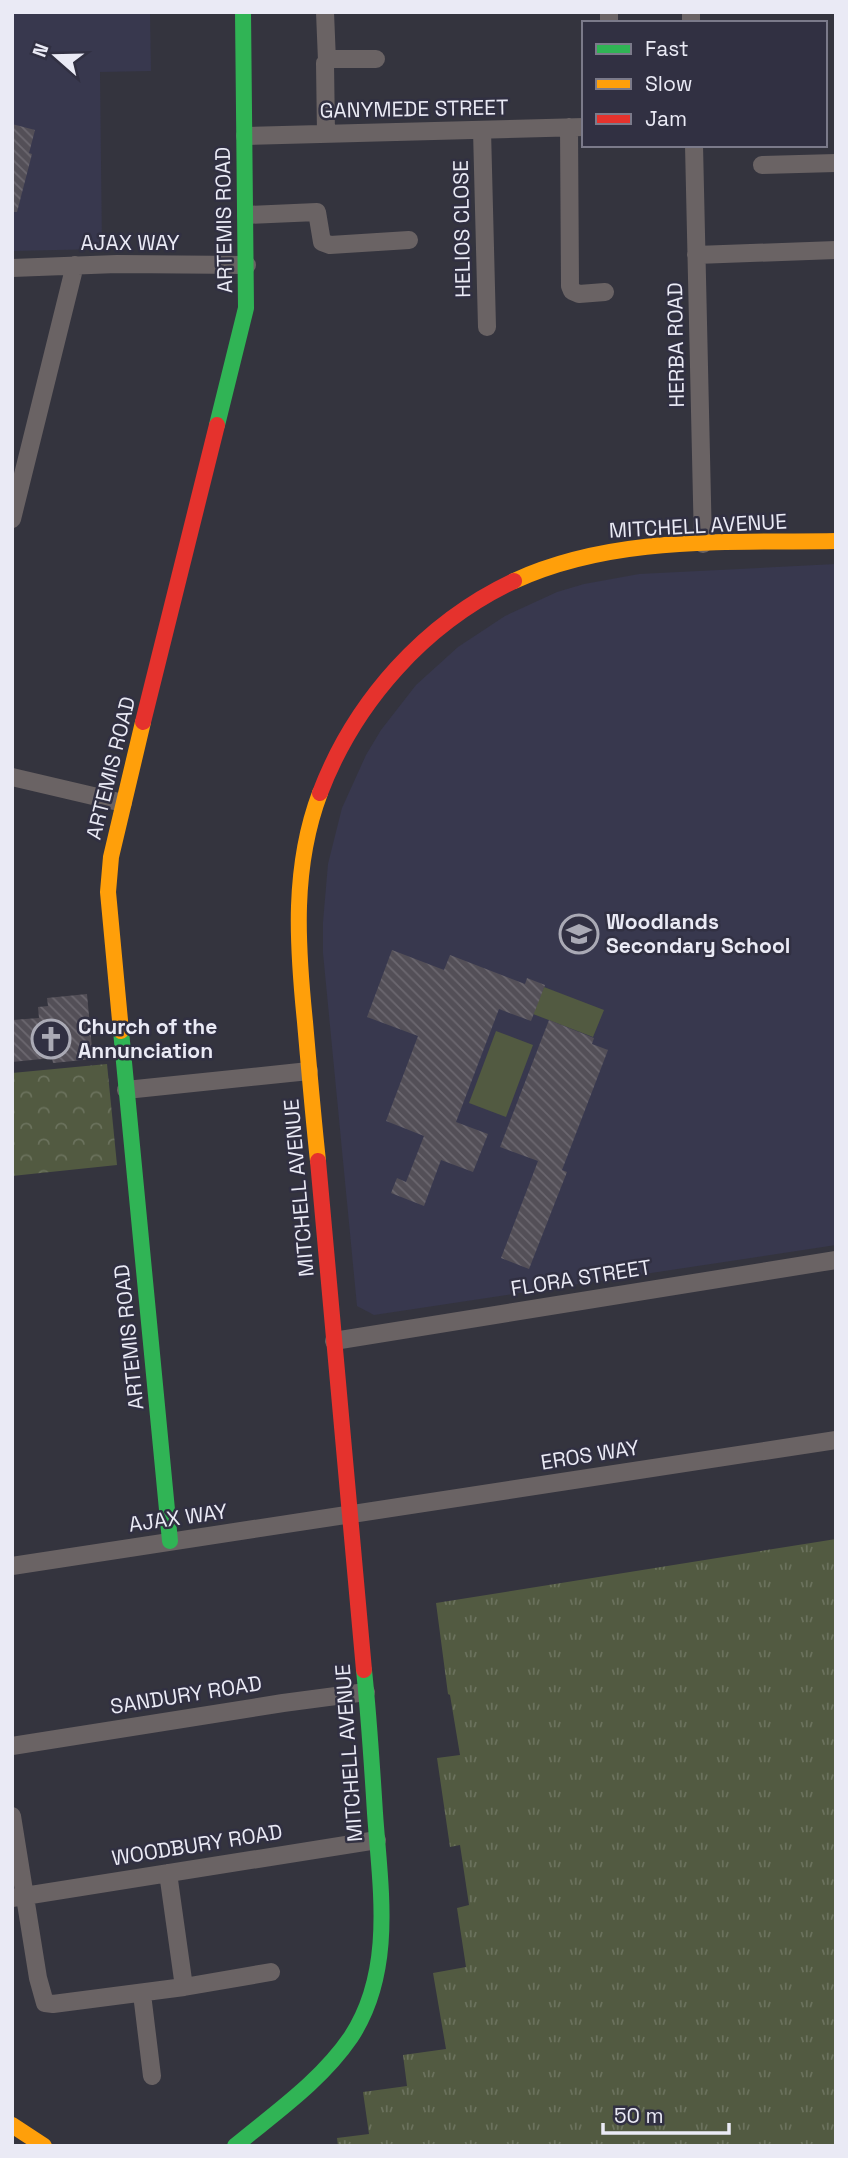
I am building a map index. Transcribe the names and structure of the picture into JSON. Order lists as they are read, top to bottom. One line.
{"streets":{"street":["GANYMEDE STREET","ARTEMIS ROAD","HELIOS CLOSE","AJAX WAY","HERBA ROAD","MITCHELL AVENUE","FLORA STREET","EROS WAY","SANDURY ROAD","WOODBURY ROAD"]},"crossings":[["GANYMEDE STREET","ARTEMIS ROAD"],["GANYMEDE STREET","HELIOS CLOSE"],["ARTEMIS ROAD","AJAX WAY"],["AJAX WAY","MITCHELL AVENUE"],["AJAX WAY","EROS WAY"],["HERBA ROAD","MITCHELL AVENUE"],["MITCHELL AVENUE","FLORA STREET"],["MITCHELL AVENUE","EROS WAY"],["MITCHELL AVENUE","SANDURY ROAD"],["MITCHELL AVENUE","WOODBURY ROAD"]],"places":{"school or university":["Woodlands Secondary School"],"church":["Church of the Annunciation"]},"legend":["Fast","Slow","Jam"],"scale_bar":"50 m","north":"left"}
